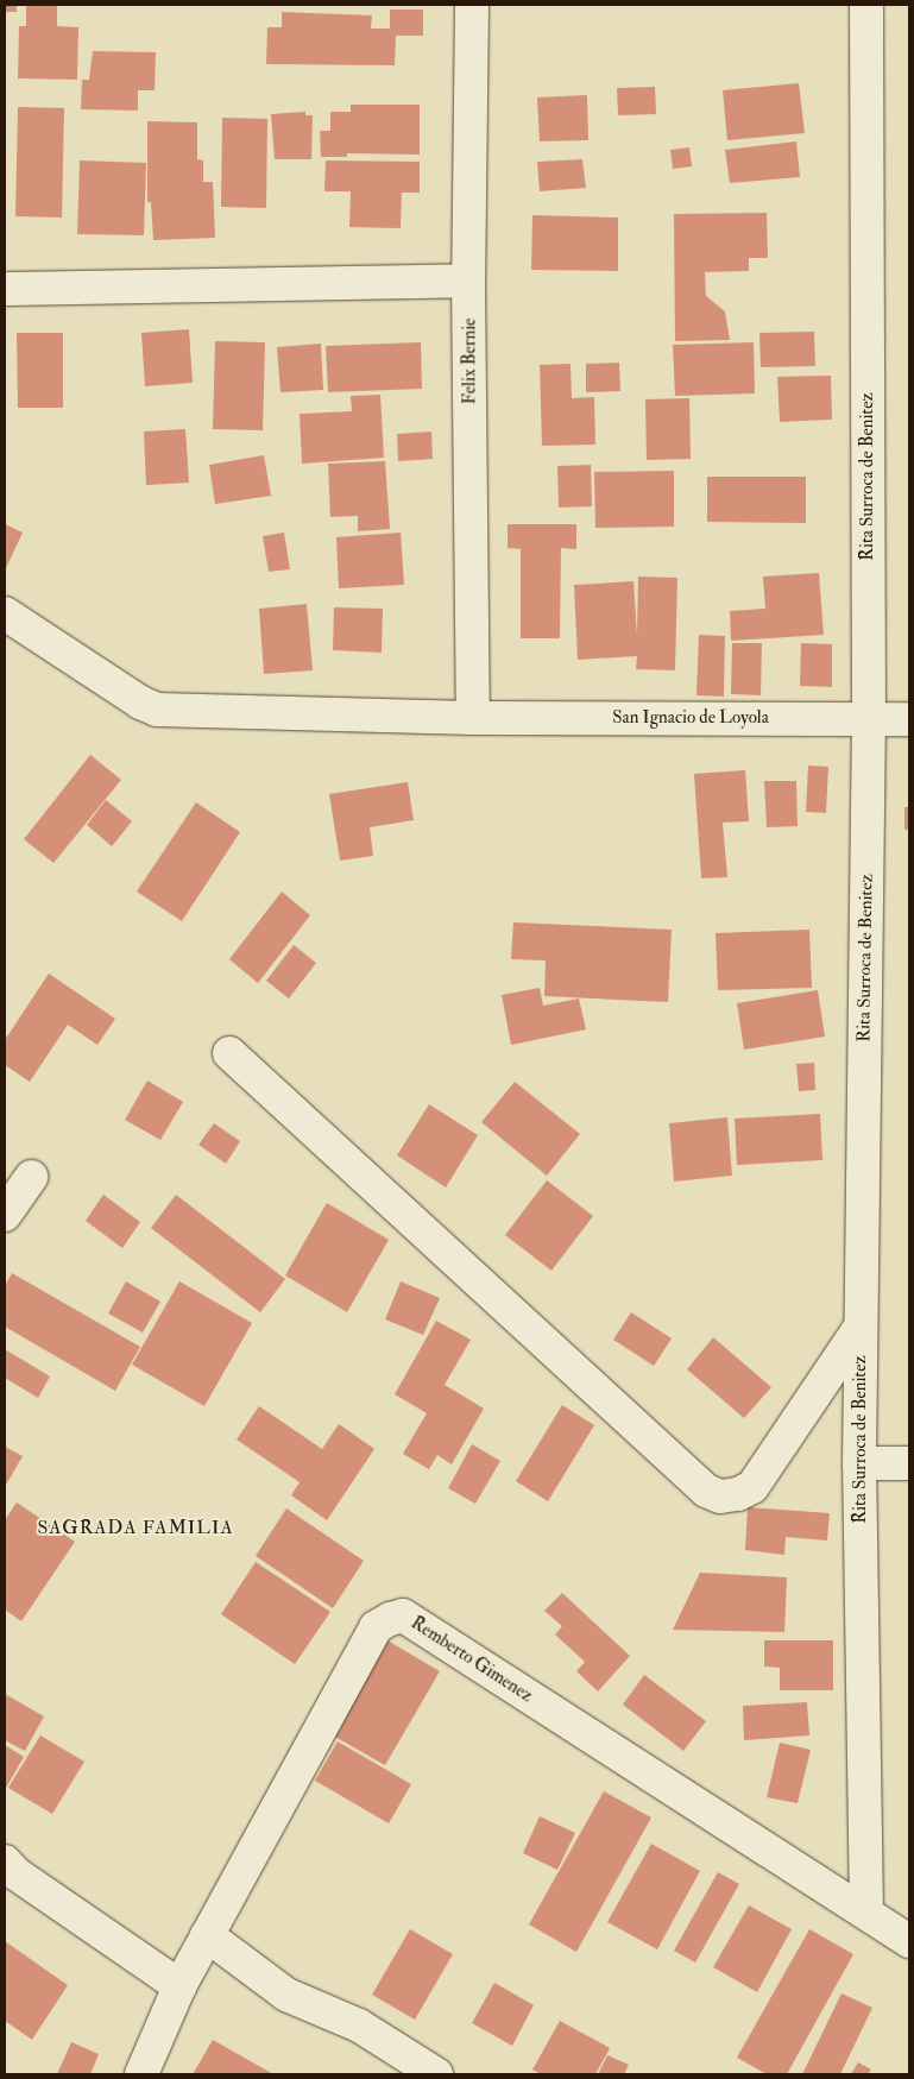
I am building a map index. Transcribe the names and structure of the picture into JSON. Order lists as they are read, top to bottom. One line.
{"streets":{"street":["Felix Bernie","Rita Surroca de Benitez","San Ignacio de Loyola","Remberto Gimenez"]},"crossings":[["Felix Bernie","San Ignacio de Loyola"],["Rita Surroca de Benitez","San Ignacio de Loyola"],["Rita Surroca de Benitez","Remberto Gimenez"]],"districts":["SAGRADA FAMILIA"]}
